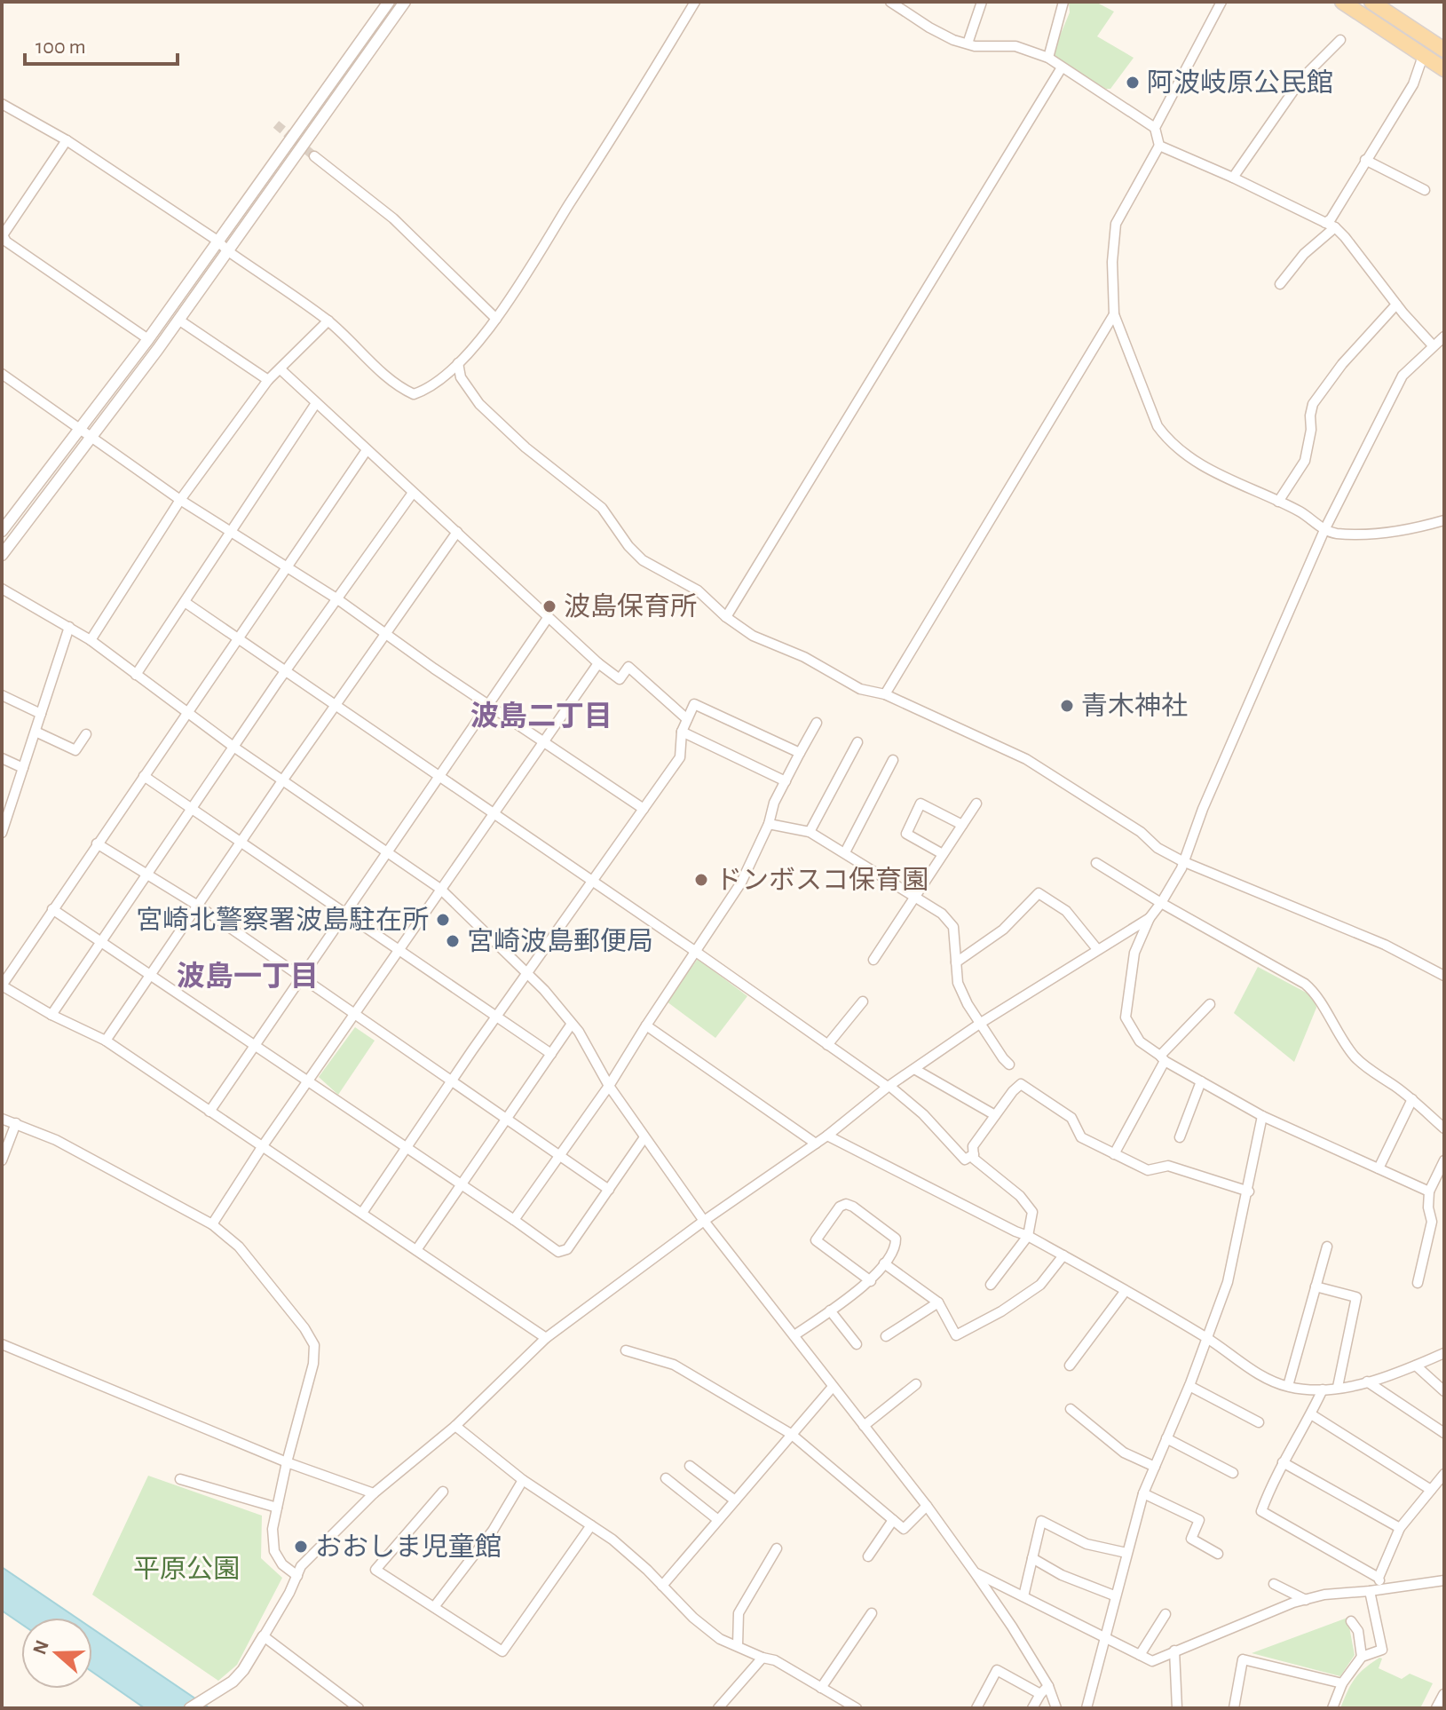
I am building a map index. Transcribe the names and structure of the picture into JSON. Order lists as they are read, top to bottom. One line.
{"districts":["波島二丁目","波島一丁目"],"parks":["平原公園"],"places":["阿波岐原公民館","波島保育所","青木神社","ドンボスコ保育園","宮崎北警察署波島駐在所","宮崎波島郵便局","おおしま児童館"],"scale_bar":"100 m","north":"left"}
